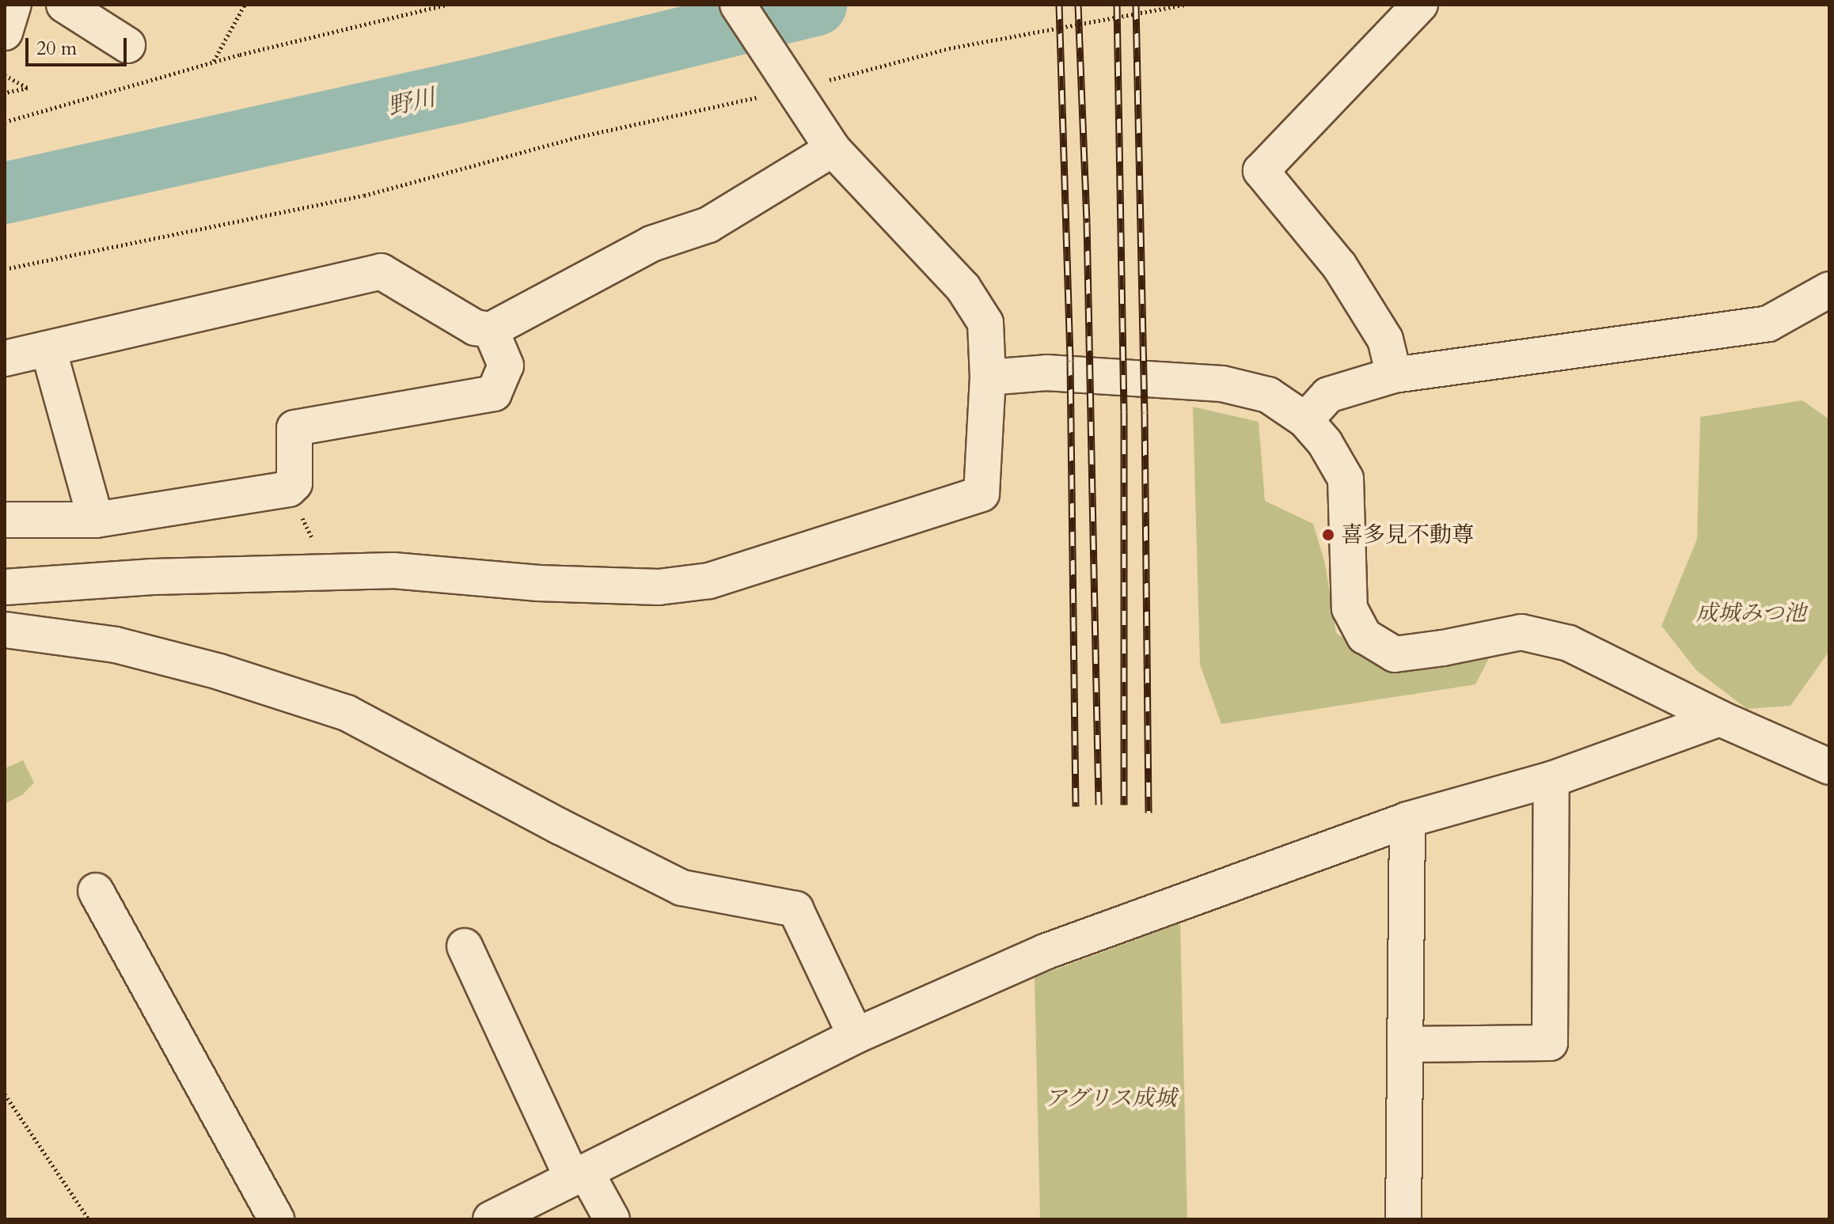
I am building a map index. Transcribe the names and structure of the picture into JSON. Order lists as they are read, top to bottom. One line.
{"water":["野川"],"parks":["成城みつ池","アグリス成城"],"places":["喜多見不動尊"],"scale_bar":"20 m"}
